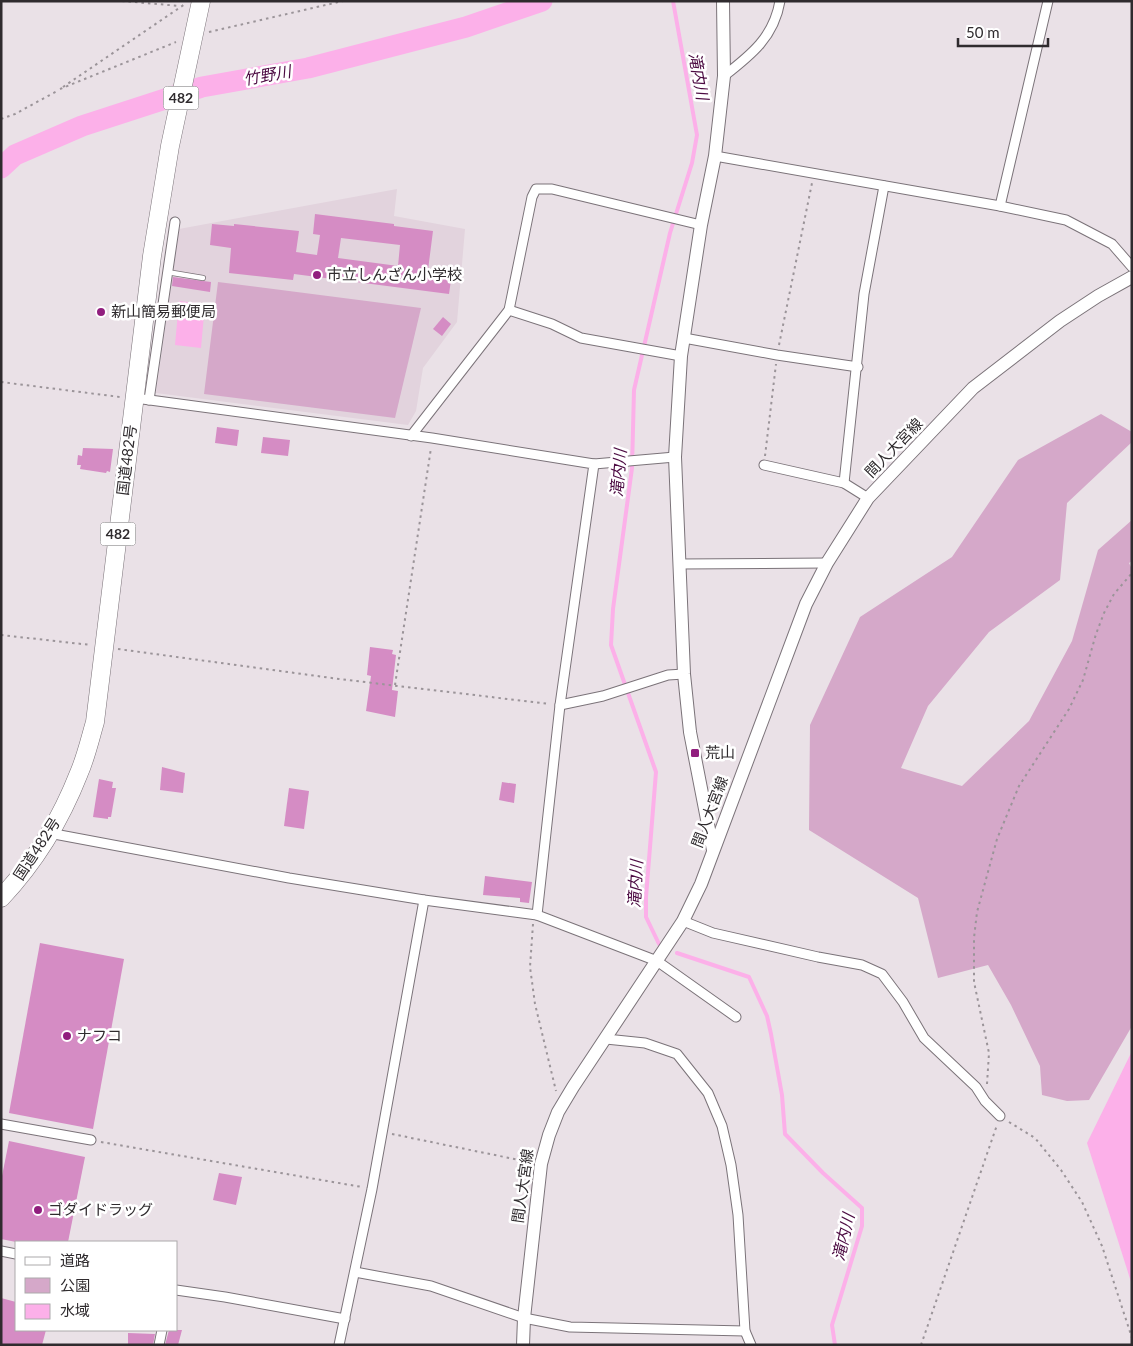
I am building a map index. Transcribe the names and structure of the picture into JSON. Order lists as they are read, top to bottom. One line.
{"streets":{"highway":["482","国道482号"],"main road":["間人大宮線"]},"water":["竹野川","滝内川"],"places":{"other":["市立しんざん小学校","新山簡易郵便局","ナフコ","ゴダイドラッグ"],"transit":["荒山"]},"legend":["道路","公園","水域"],"scale_bar":"50 m"}
